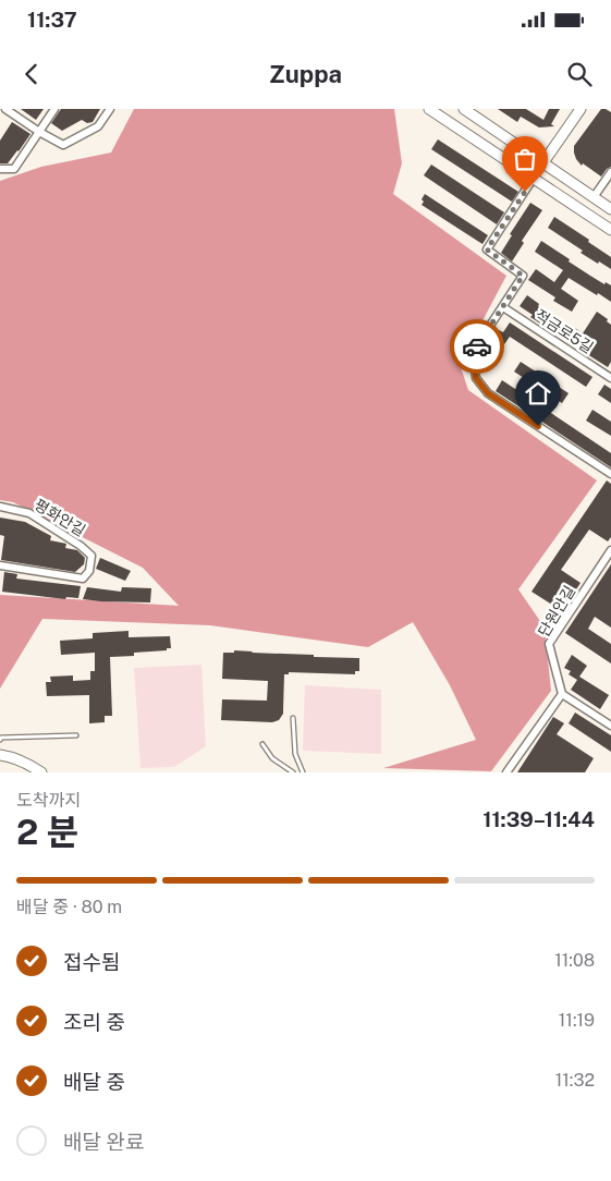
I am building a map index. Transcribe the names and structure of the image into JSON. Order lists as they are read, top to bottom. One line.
{"streets":{"street":["적금로5길","평화안길","단원안길"]},"page":{"status":"11:37","header":"Zuppa","heading":["2 분","도착까지","11:39–11:44"],"bar":"배달 중 · 80 m","list":[["접수됨","11:08"],["조리 중","11:19"],["배달 중","11:32"],"배달 완료"]}}
